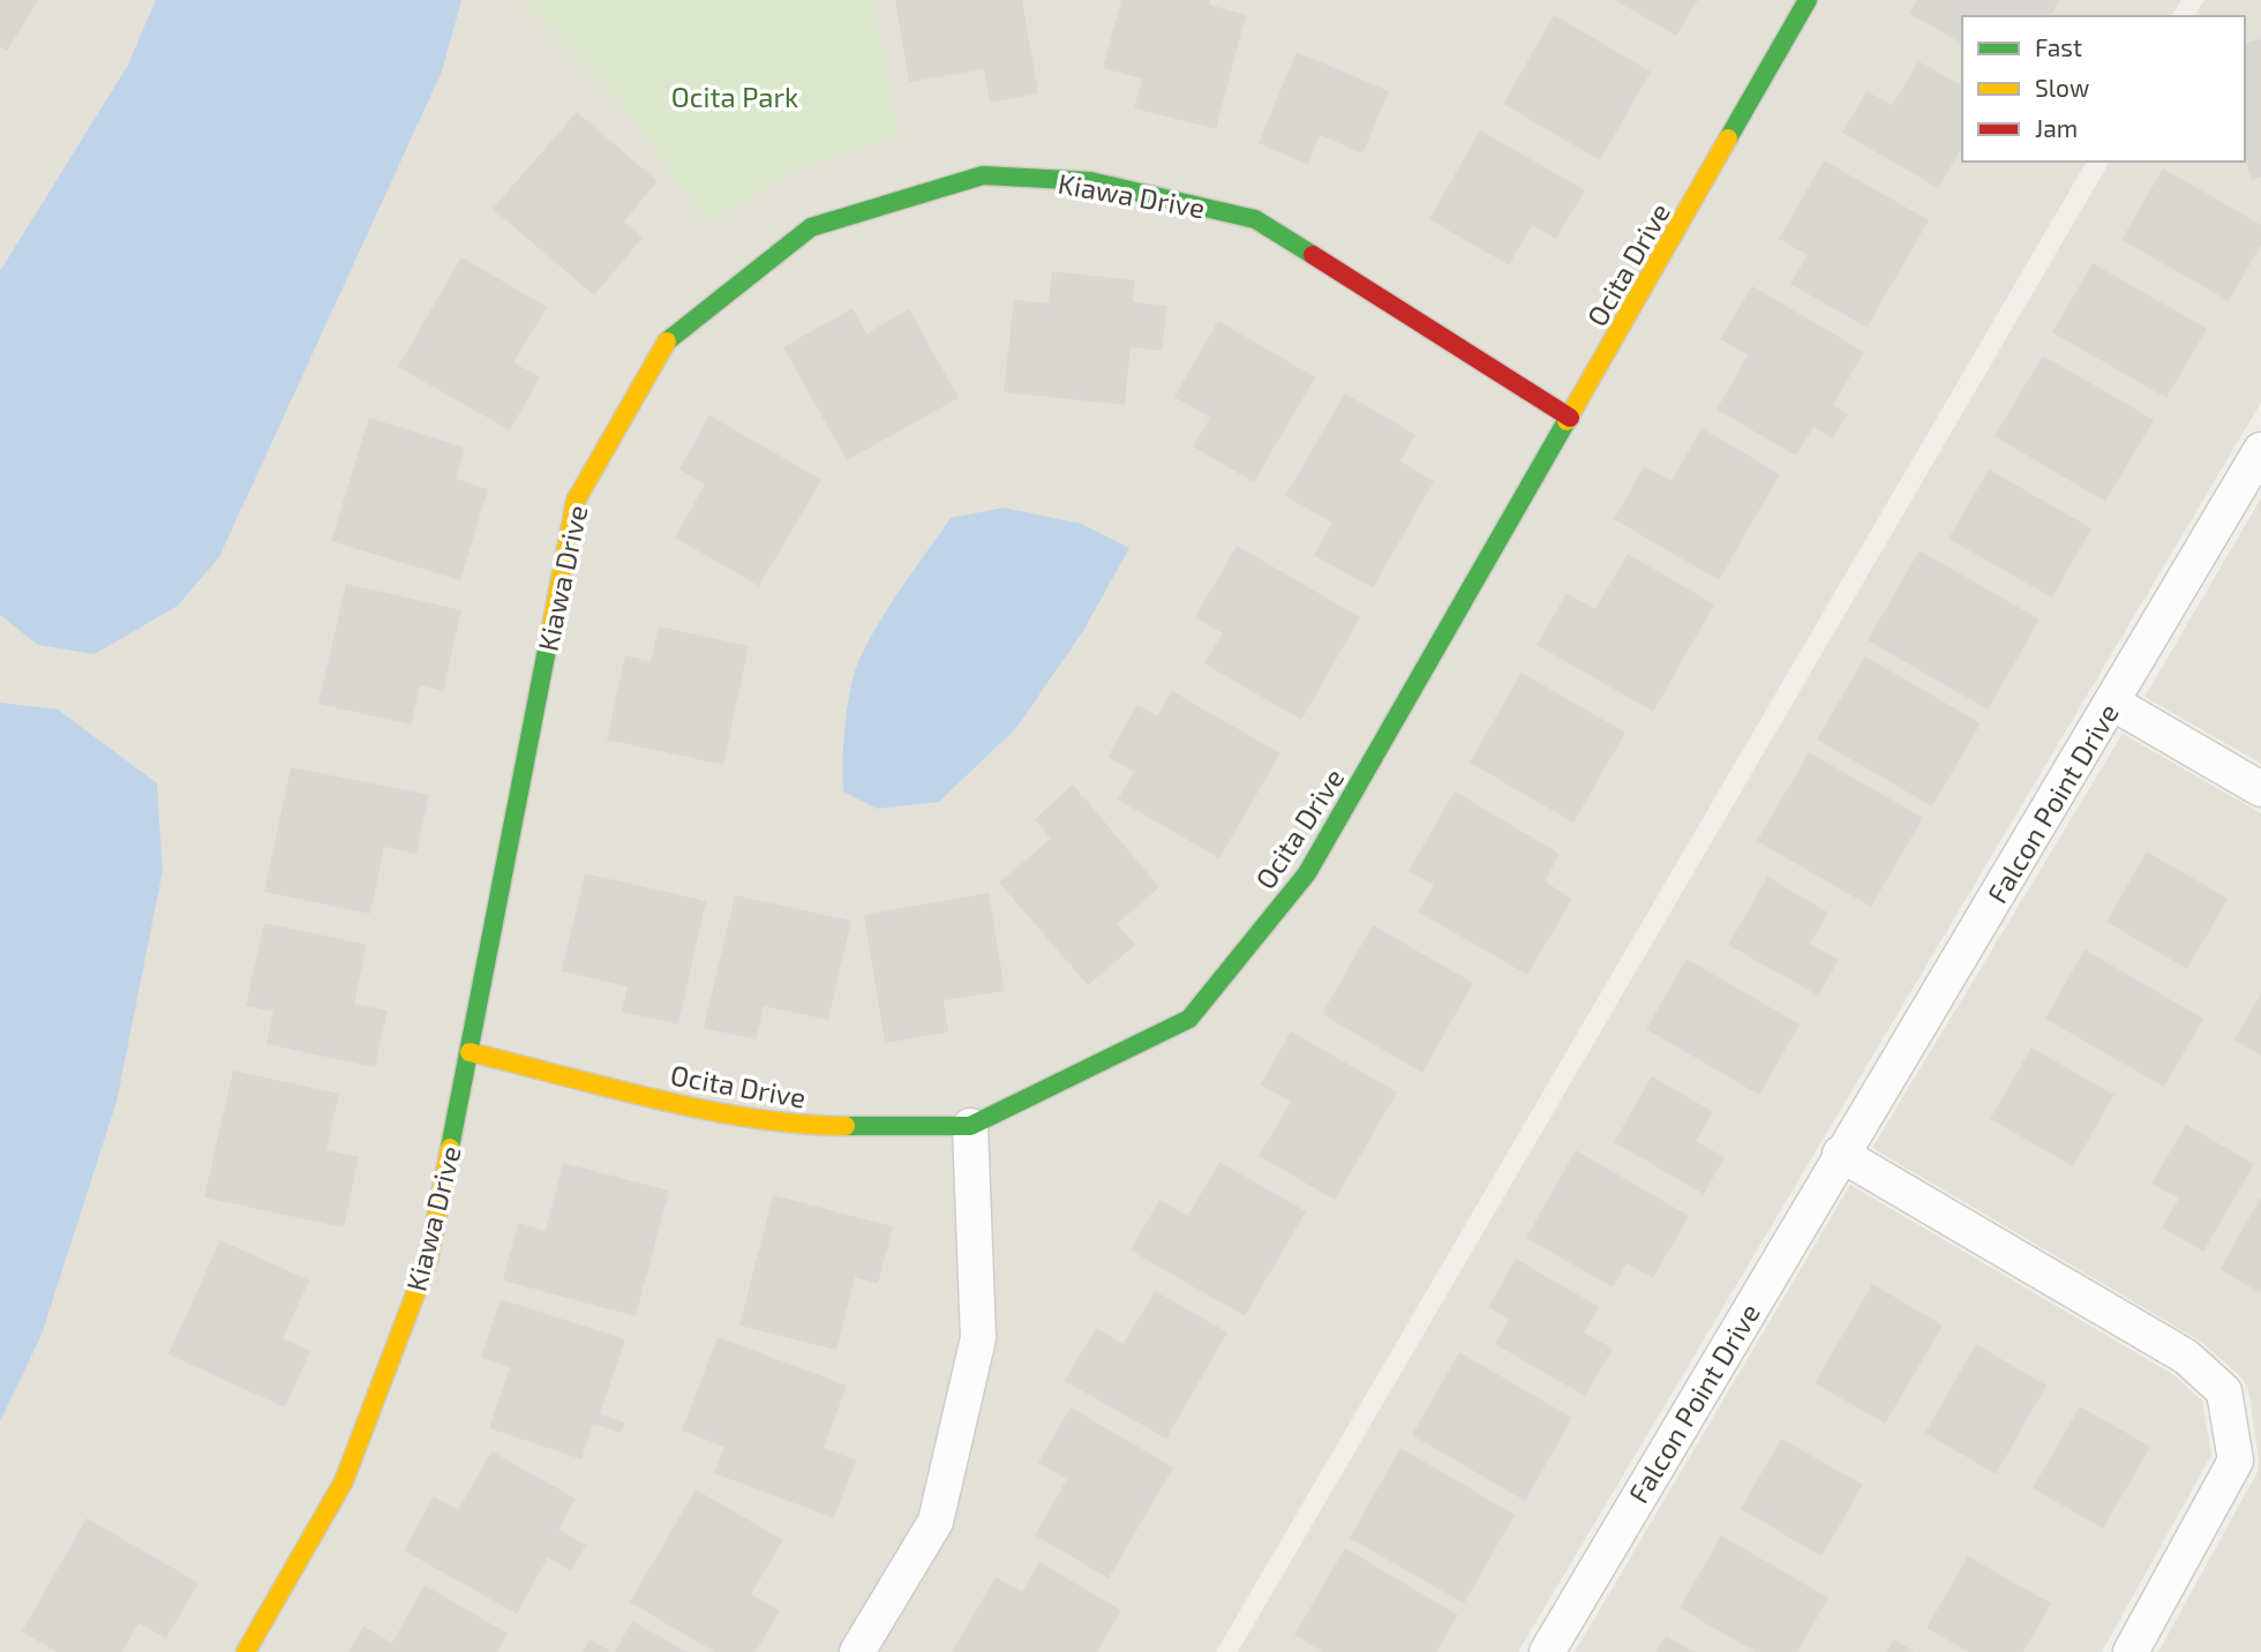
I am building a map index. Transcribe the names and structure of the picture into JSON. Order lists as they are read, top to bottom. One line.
{"streets":{"street":["Kiawa Drive","Ocita Drive","Falcon Point Drive"]},"crossings":[["Kiawa Drive","Ocita Drive"]],"parks":["Ocita Park"],"legend":["Fast","Slow","Jam"]}
